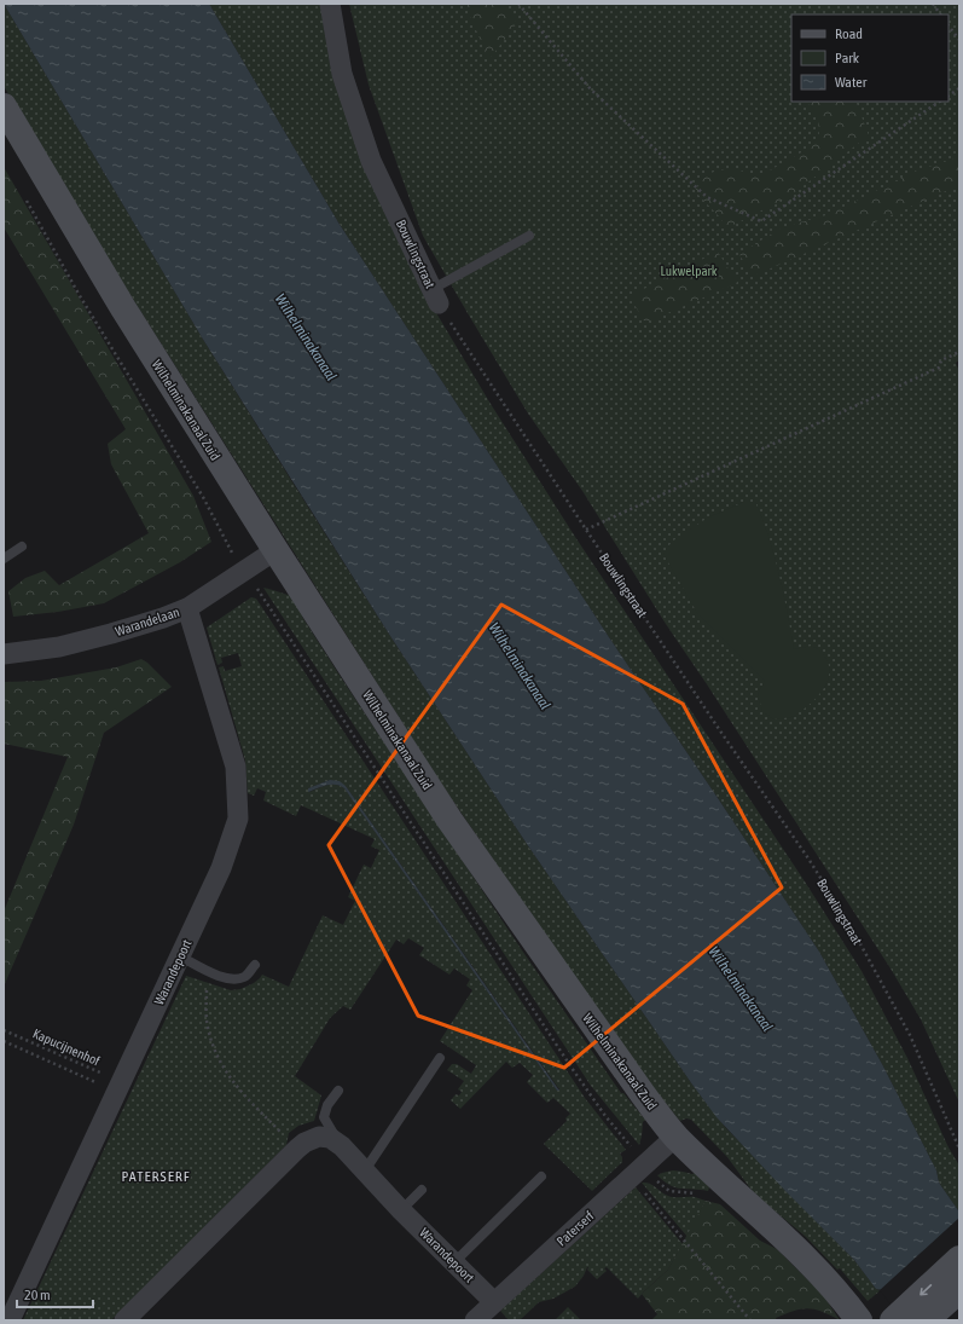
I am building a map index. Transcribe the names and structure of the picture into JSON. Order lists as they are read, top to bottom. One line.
{"streets":{"street":["Bouwlingstraat","Wilhelminakanaal Zuid","Warandelaan","Warandepoort","Paterserf"],"path":["Kapucijnenhof"]},"crossings":[["Wilhelminakanaal Zuid","Warandelaan"],["Wilhelminakanaal Zuid","Paterserf"],["Warandelaan","Warandepoort"],["Warandepoort","Kapucijnenhof"],["Warandepoort","Paterserf"]],"districts":["PATERSERF"],"water":["Wilhelminakanaal"],"parks":["Lukwelpark"],"legend":["Road","Park","Water"],"scale_bar":"20 m"}
